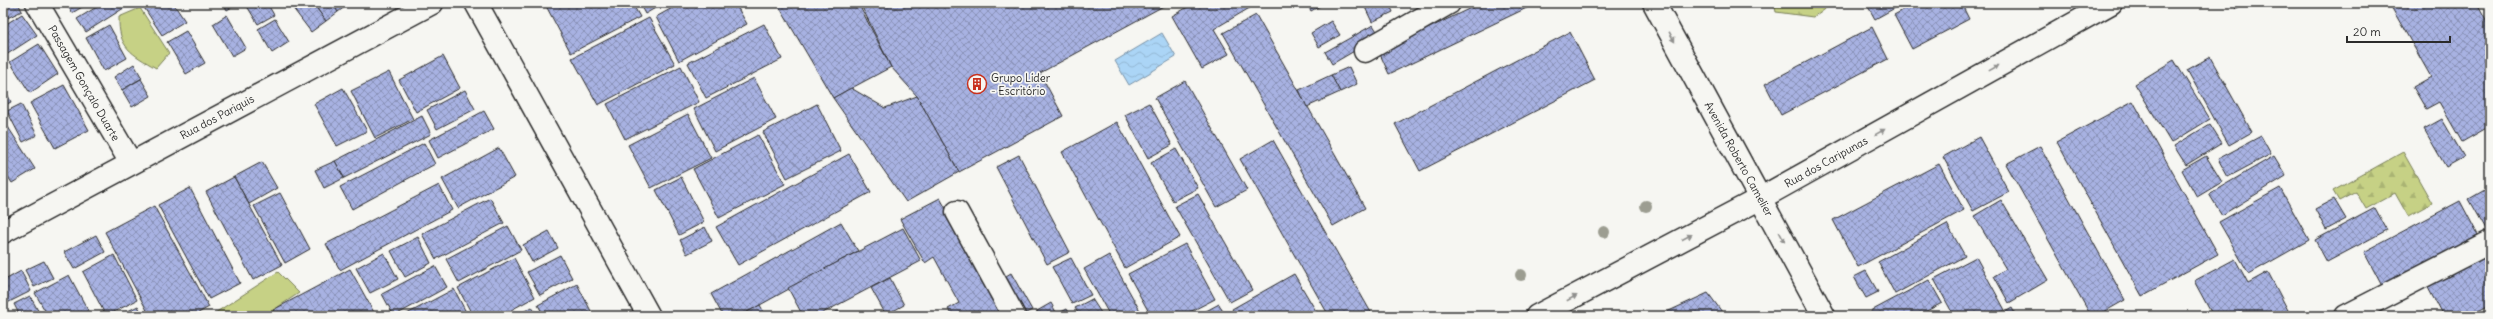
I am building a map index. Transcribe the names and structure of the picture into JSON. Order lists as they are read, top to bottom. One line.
{"streets":{"street":["Passagem Gonçalo Duarte","Rua dos Pariquis","Avenida Roberto Camelier","Rua dos Caripunas"]},"crossings":[["Passagem Gonçalo Duarte","Rua dos Pariquis"],["Avenida Roberto Camelier","Rua dos Caripunas"]],"one_way":["Avenida Roberto Camelier","Rua dos Caripunas"],"places":{"building":["Grupo Líder - Escritório"]},"scale_bar":"20 m"}
